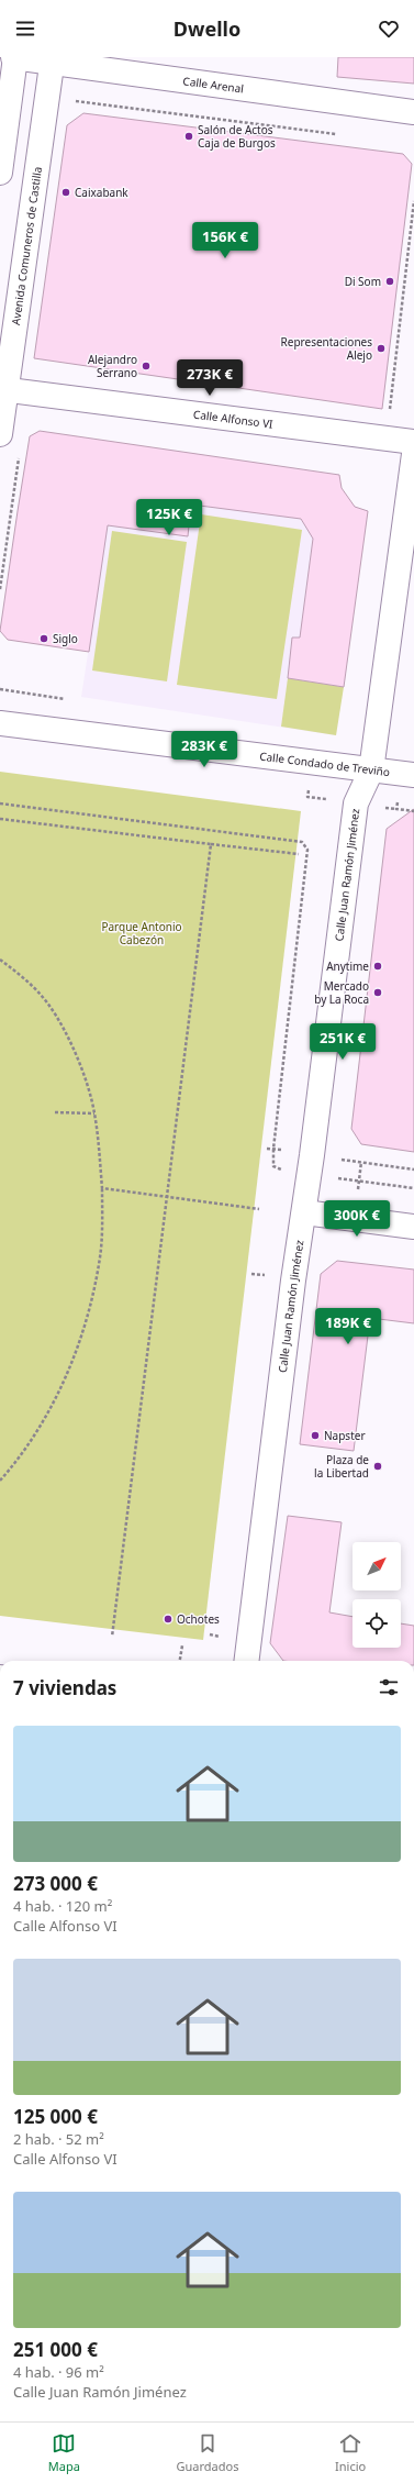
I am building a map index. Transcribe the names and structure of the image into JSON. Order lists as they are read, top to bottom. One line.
{"streets":{"street":["Calle Arenal","Avenida Comuneros de Castilla","Calle Alfonso VI","Calle Condado de Treviño","Calle Juan Ramón Jiménez"]},"crossings":[["Calle Arenal","Avenida Comuneros de Castilla"],["Avenida Comuneros de Castilla","Calle Alfonso VI"],["Calle Condado de Treviño","Calle Juan Ramón Jiménez"]],"parks":["Parque Antonio Cabezón"],"places":["Salón de Actos Caja de Burgos","Caixabank","Di Som","Representaciones Alejo","Alejandro Serrano","Siglo","Anytime","Mercado by La Roca","Napster","Plaza de la Libertad","Ochotes"],"north":"top right","page":{"header":"Dwello","price":["156K €","273K €","125K €","283K €","251K €","300K €","189K €"],"heading":"7 viviendas","list":[{"name":"273 000 €","note":"4 hab. · 120 m² · Calle Alfonso VI"},{"name":"125 000 €","note":"2 hab. · 52 m² · Calle Alfonso VI"},{"name":"251 000 €","note":"4 hab. · 96 m² · Calle Juan Ramón Jiménez"}],"tabs":["Mapa","Guardados","Inicio"]}}
